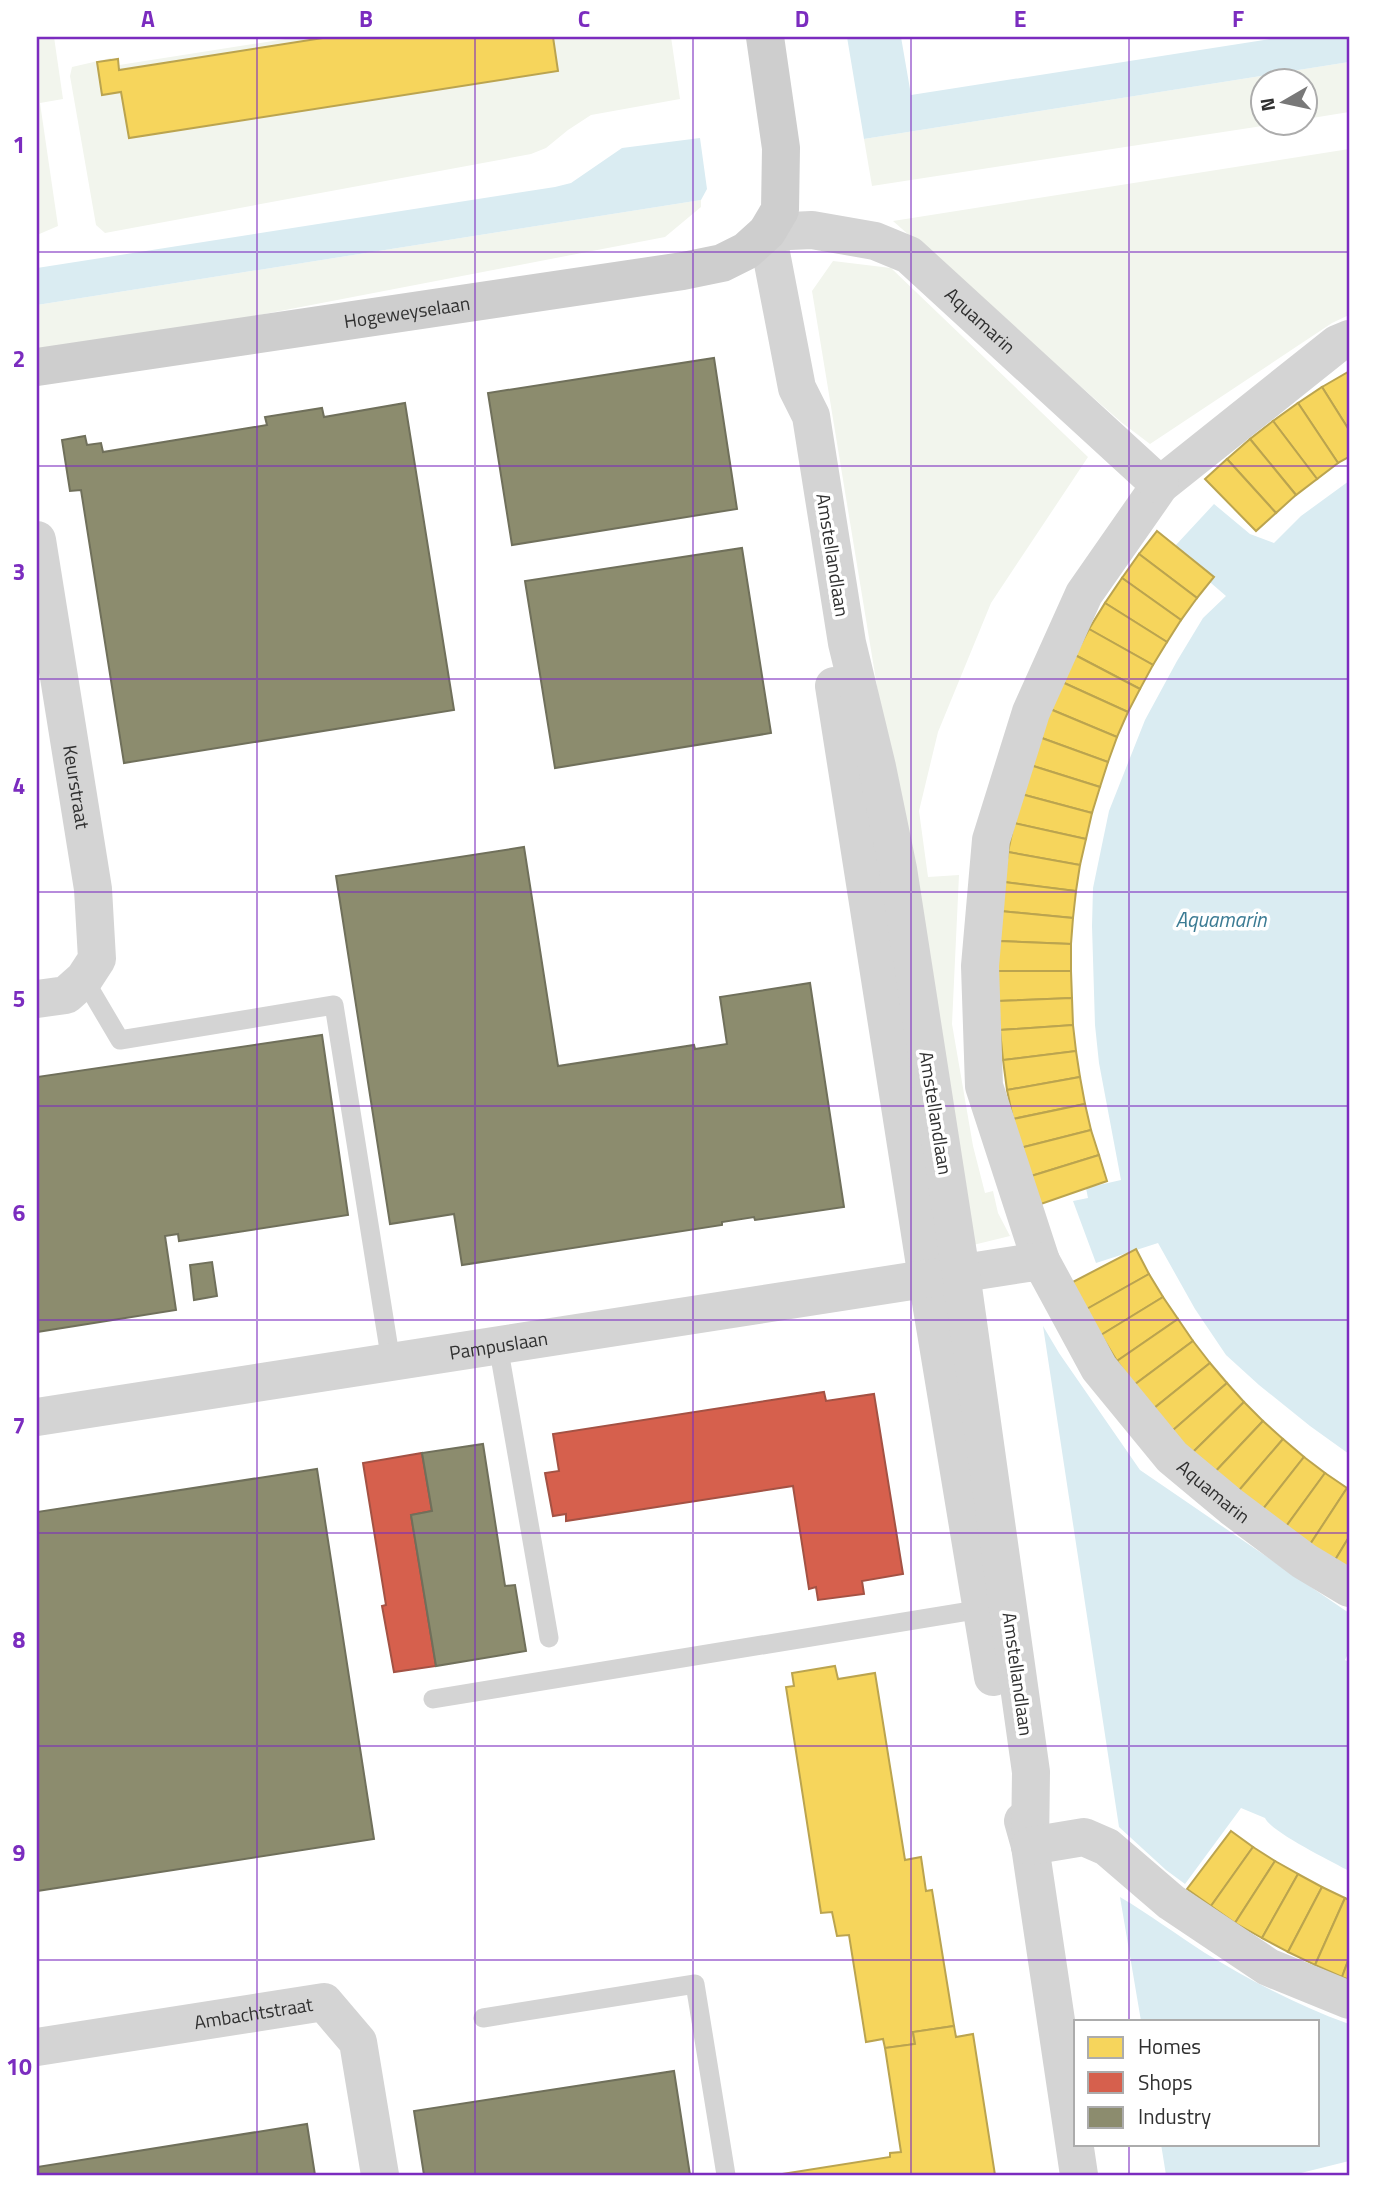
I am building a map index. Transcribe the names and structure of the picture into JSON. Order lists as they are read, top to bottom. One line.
{"streets":{"main road":["Hogeweyselaan"],"street":["Aquamarin","Amstellandlaan","Keurstraat","Pampuslaan","Ambachtstraat"]},"crossings":[["Hogeweyselaan","Aquamarin"],["Hogeweyselaan","Amstellandlaan"],["Aquamarin","Amstellandlaan"],["Amstellandlaan","Pampuslaan"]],"water":["Aquamarin"],"legend":["Homes","Shops","Industry"],"north":"left","grid":{"columns":["A","B","C","D","E","F"],"rows":["1","2","3","4","5","6","7","8","9","10"]}}
